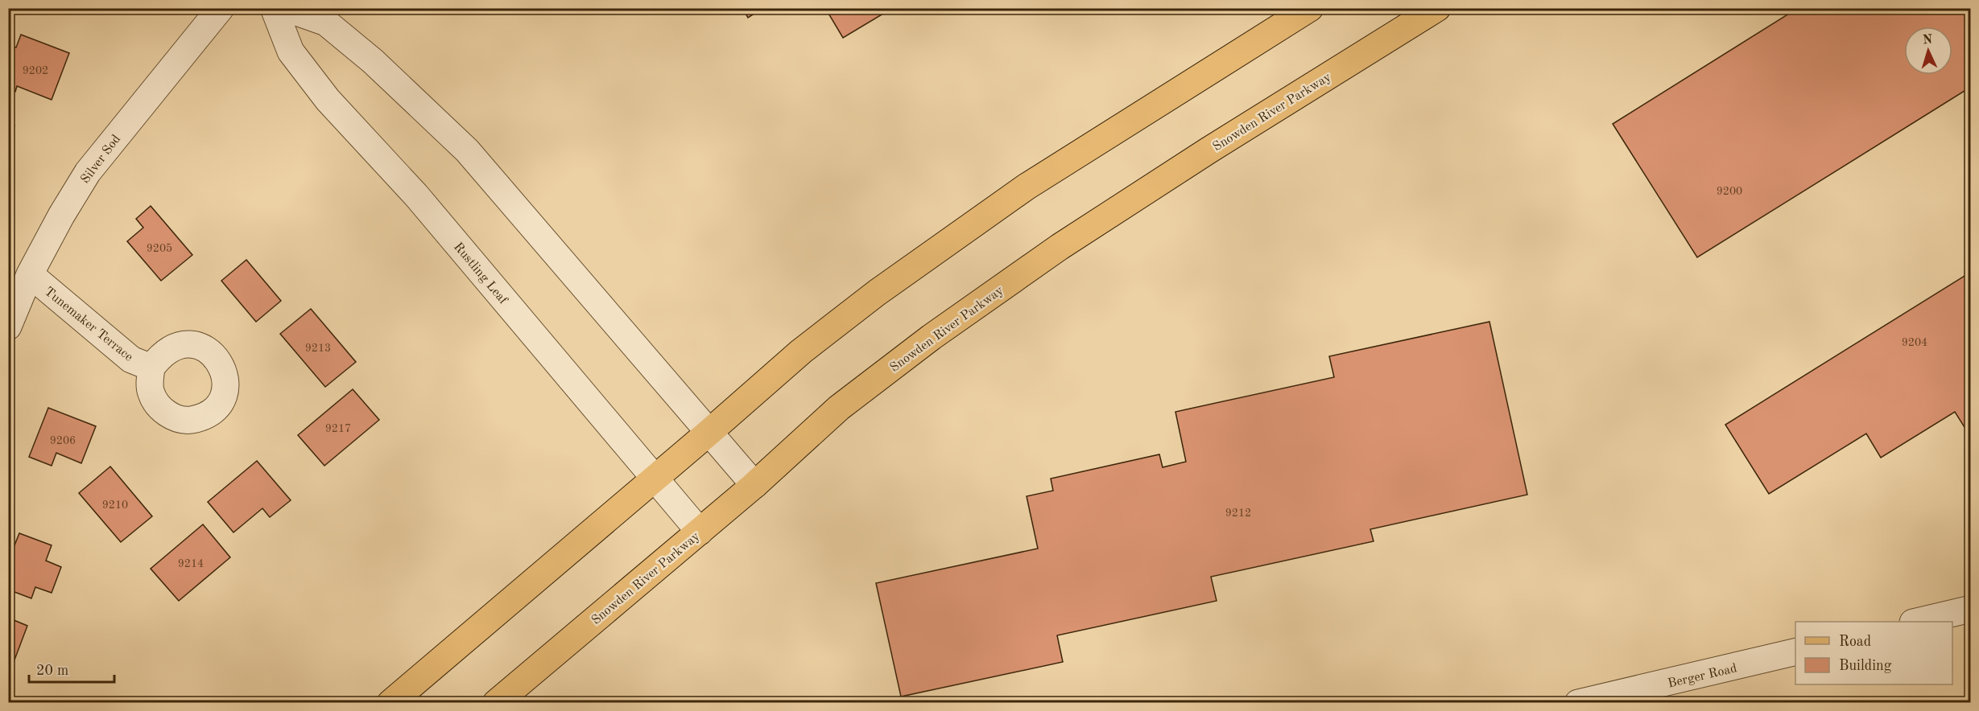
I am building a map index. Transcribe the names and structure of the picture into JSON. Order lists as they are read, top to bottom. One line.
{"streets":{"main road":["Snowden River Parkway"],"street":["Silver Sod","Rustling Leaf","Tunemaker Terrace","Berger Road"]},"crossings":[["Snowden River Parkway","Rustling Leaf"],["Silver Sod","Tunemaker Terrace"]],"house_numbers":["9202","9200","9205","9204","9213","9217","9206","9210","9212","9214"],"legend":["Road","Building"],"scale_bar":"20 m","north":"top"}
